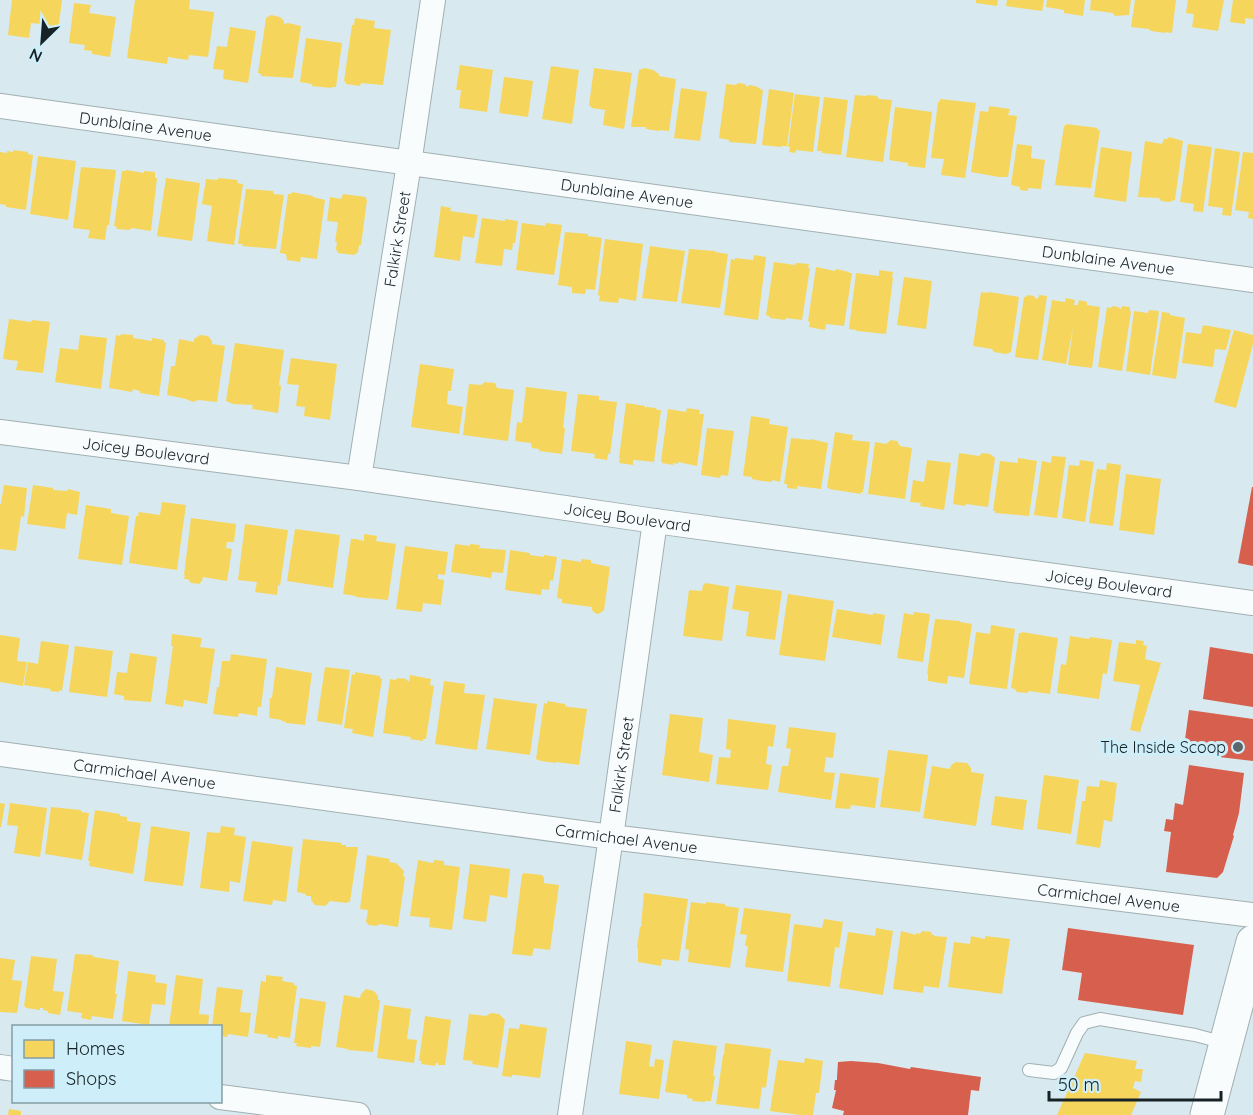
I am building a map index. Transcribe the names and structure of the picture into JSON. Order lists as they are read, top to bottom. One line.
{"streets":{"street":["Dunblaine Avenue","Falkirk Street","Joicey Boulevard","Carmichael Avenue"]},"crossings":[["Dunblaine Avenue","Falkirk Street"],["Falkirk Street","Joicey Boulevard"],["Falkirk Street","Carmichael Avenue"]],"places":["The Inside Scoop"],"legend":["Homes","Shops"],"scale_bar":"50 m","north":"bottom left"}
